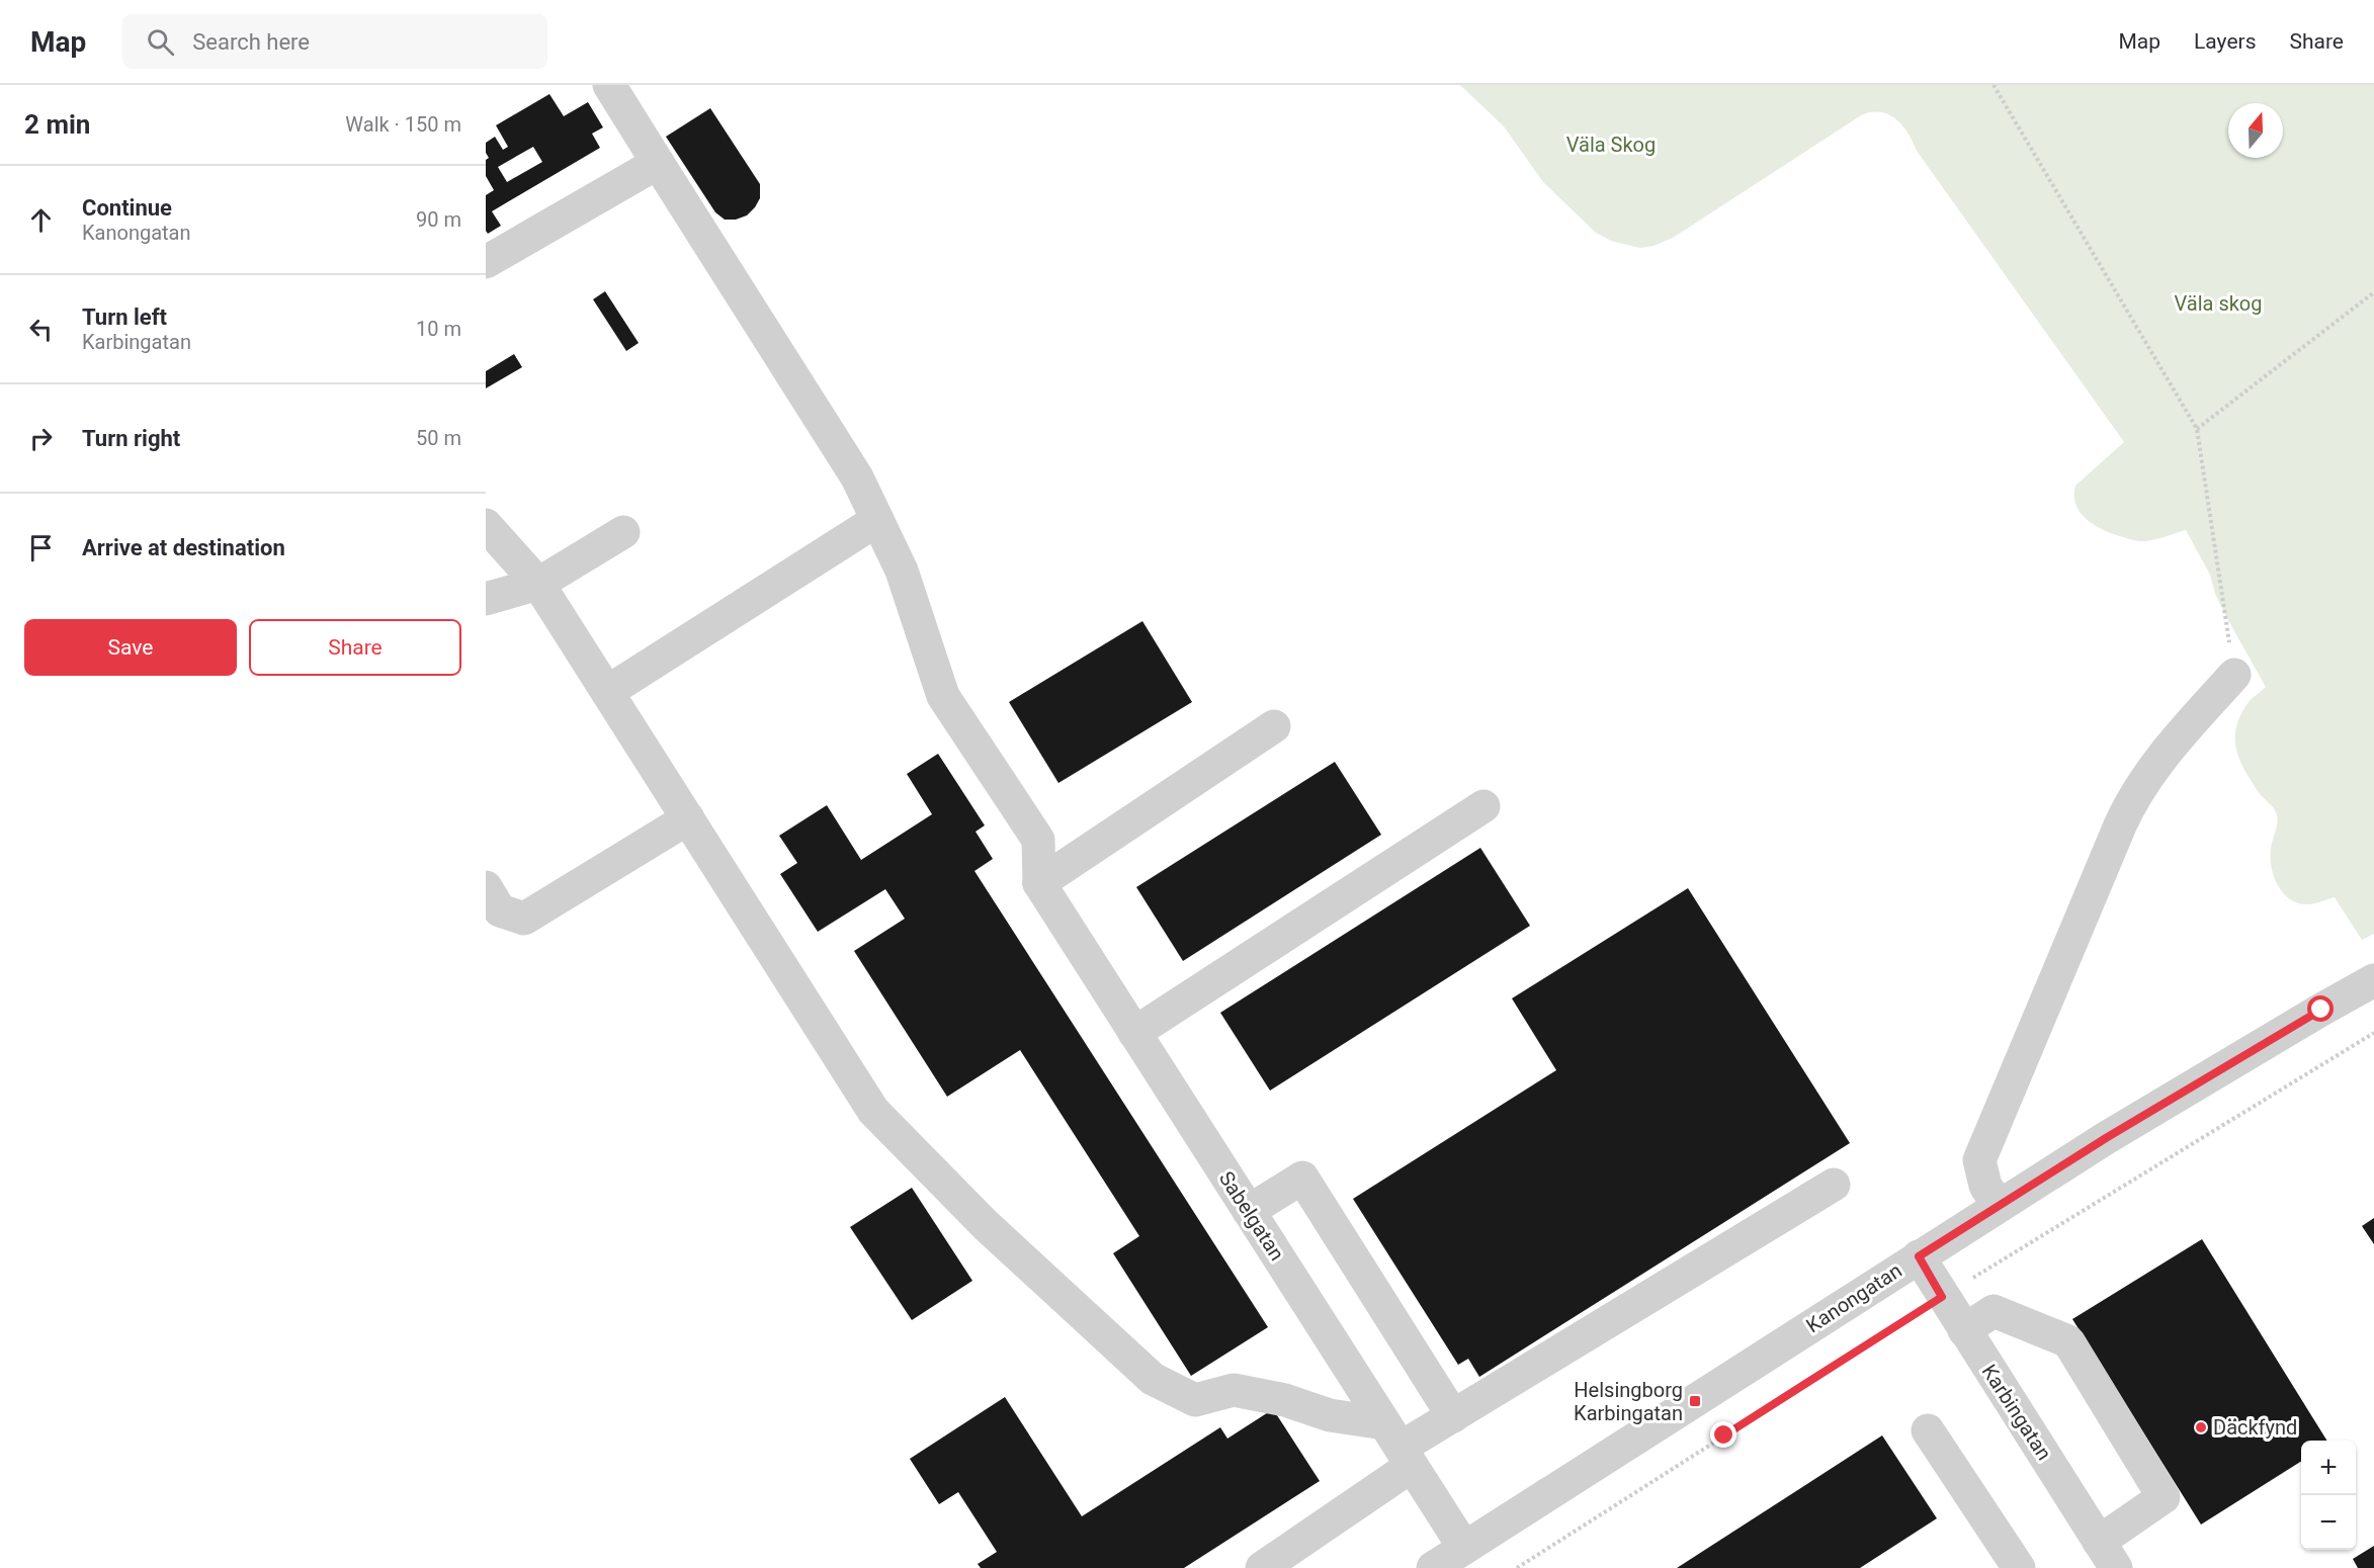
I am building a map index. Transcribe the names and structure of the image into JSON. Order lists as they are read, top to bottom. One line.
{"streets":{"street":["Sabelgatan","Kanongatan","Karbingatan"]},"crossings":[["Sabelgatan","Kanongatan"],["Kanongatan","Karbingatan"]],"parks":["Väla Skog","Väla skog"],"places":{"transit":["Helsingborg Karbingatan"],"other":["Däckfynd"]},"north":"top","page":{"header":"Map","search":"Search here","nav":["Map","Layers","Share"],"heading":["2 min","Walk · 150 m"],"list":[["Continue","Kanongatan","90 m"],["Turn left","Karbingatan","10 m"],["Turn right","50 m"],"Arrive at destination"],"buttons":["Save","Share"],"map_buttons":["+","−"]}}
